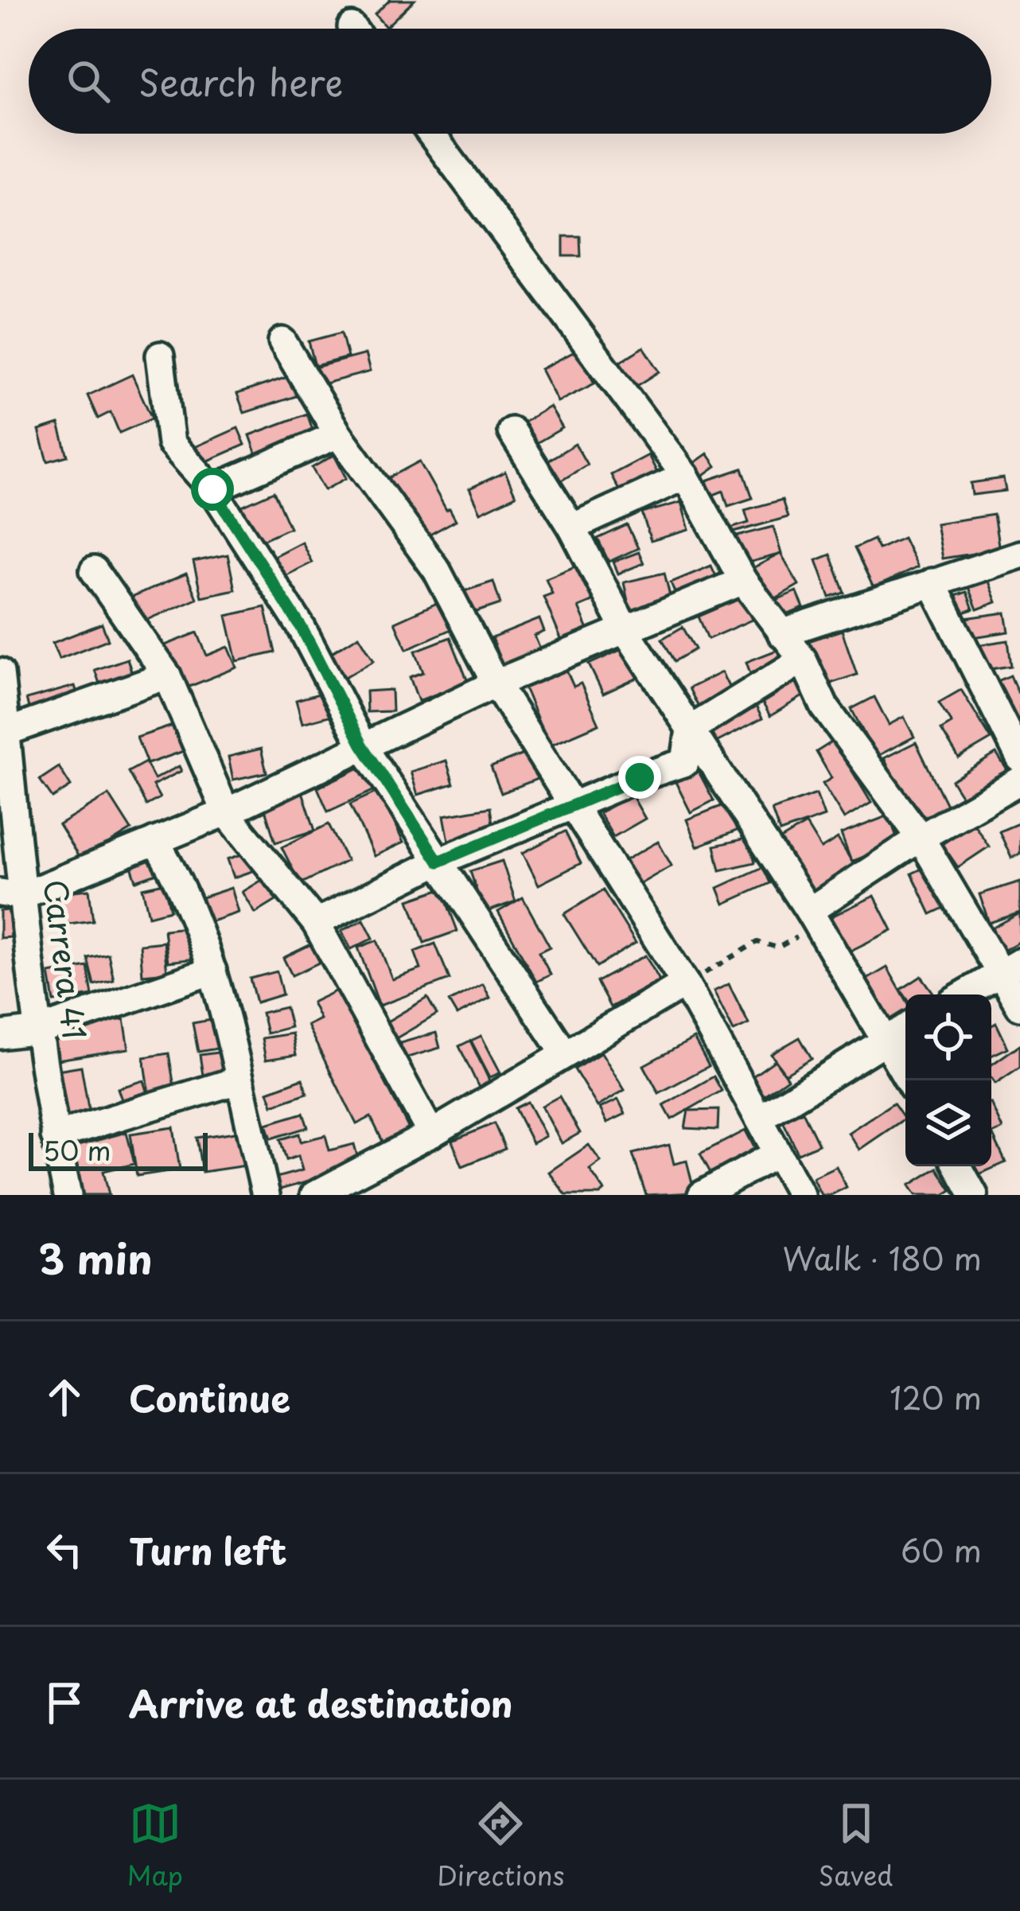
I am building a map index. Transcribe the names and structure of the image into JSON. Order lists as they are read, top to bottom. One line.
{"streets":{"street":["Carrera 41"]},"scale_bar":"50 m","page":{"search":"Search here","scale":"50 m","heading":["3 min","Walk · 180 m"],"list":[["Continue","120 m"],["Turn left","60 m"],"Arrive at destination"],"nav":["Map","Directions","Saved"]}}
